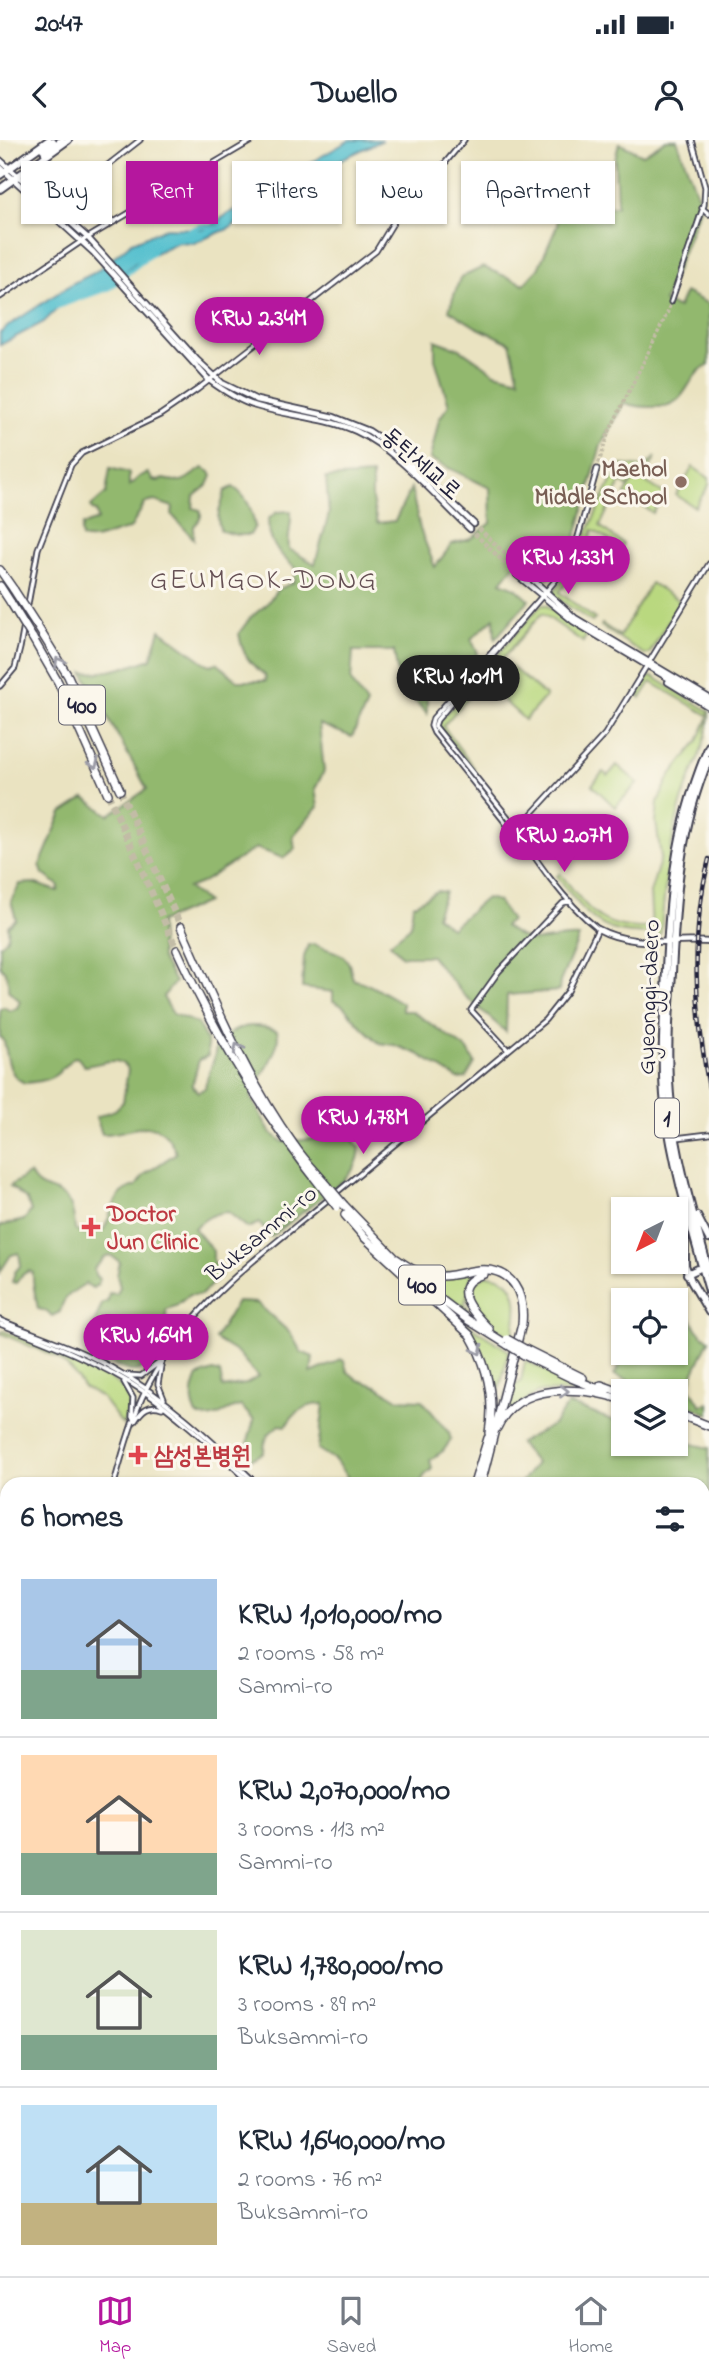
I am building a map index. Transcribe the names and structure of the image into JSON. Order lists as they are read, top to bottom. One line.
{"streets":{"highway":["400"],"main road":["동탄세교로","Gyeonggi-daero","1"],"street":["Buksammi-ro"]},"districts":["GEUMGOK-DONG"],"places":{"other":["Maehol Middle School"],"health":["Doctor Jun Clinic","삼성본병원"]},"north":"bottom left","page":{"status":"20:47","header":"Dwello","chip":["Buy","Rent","Filters","New","Apartment"],"price":["KRW 2.34M","KRW 1.33M","KRW 1.01M","KRW 2.07M","KRW 1.78M","KRW 1.64M"],"heading":"6 homes","list":[{"name":"KRW 1,010,000/mo","note":"2 rooms · 58 m² · Sammi-ro"},{"name":"KRW 2,070,000/mo","note":"3 rooms · 113 m² · Sammi-ro"},{"name":"KRW 1,780,000/mo","note":"3 rooms · 89 m² · Buksammi-ro"},{"name":"KRW 1,640,000/mo","note":"2 rooms · 76 m² · Buksammi-ro"}],"tabs":["Map","Saved","Home"]}}
